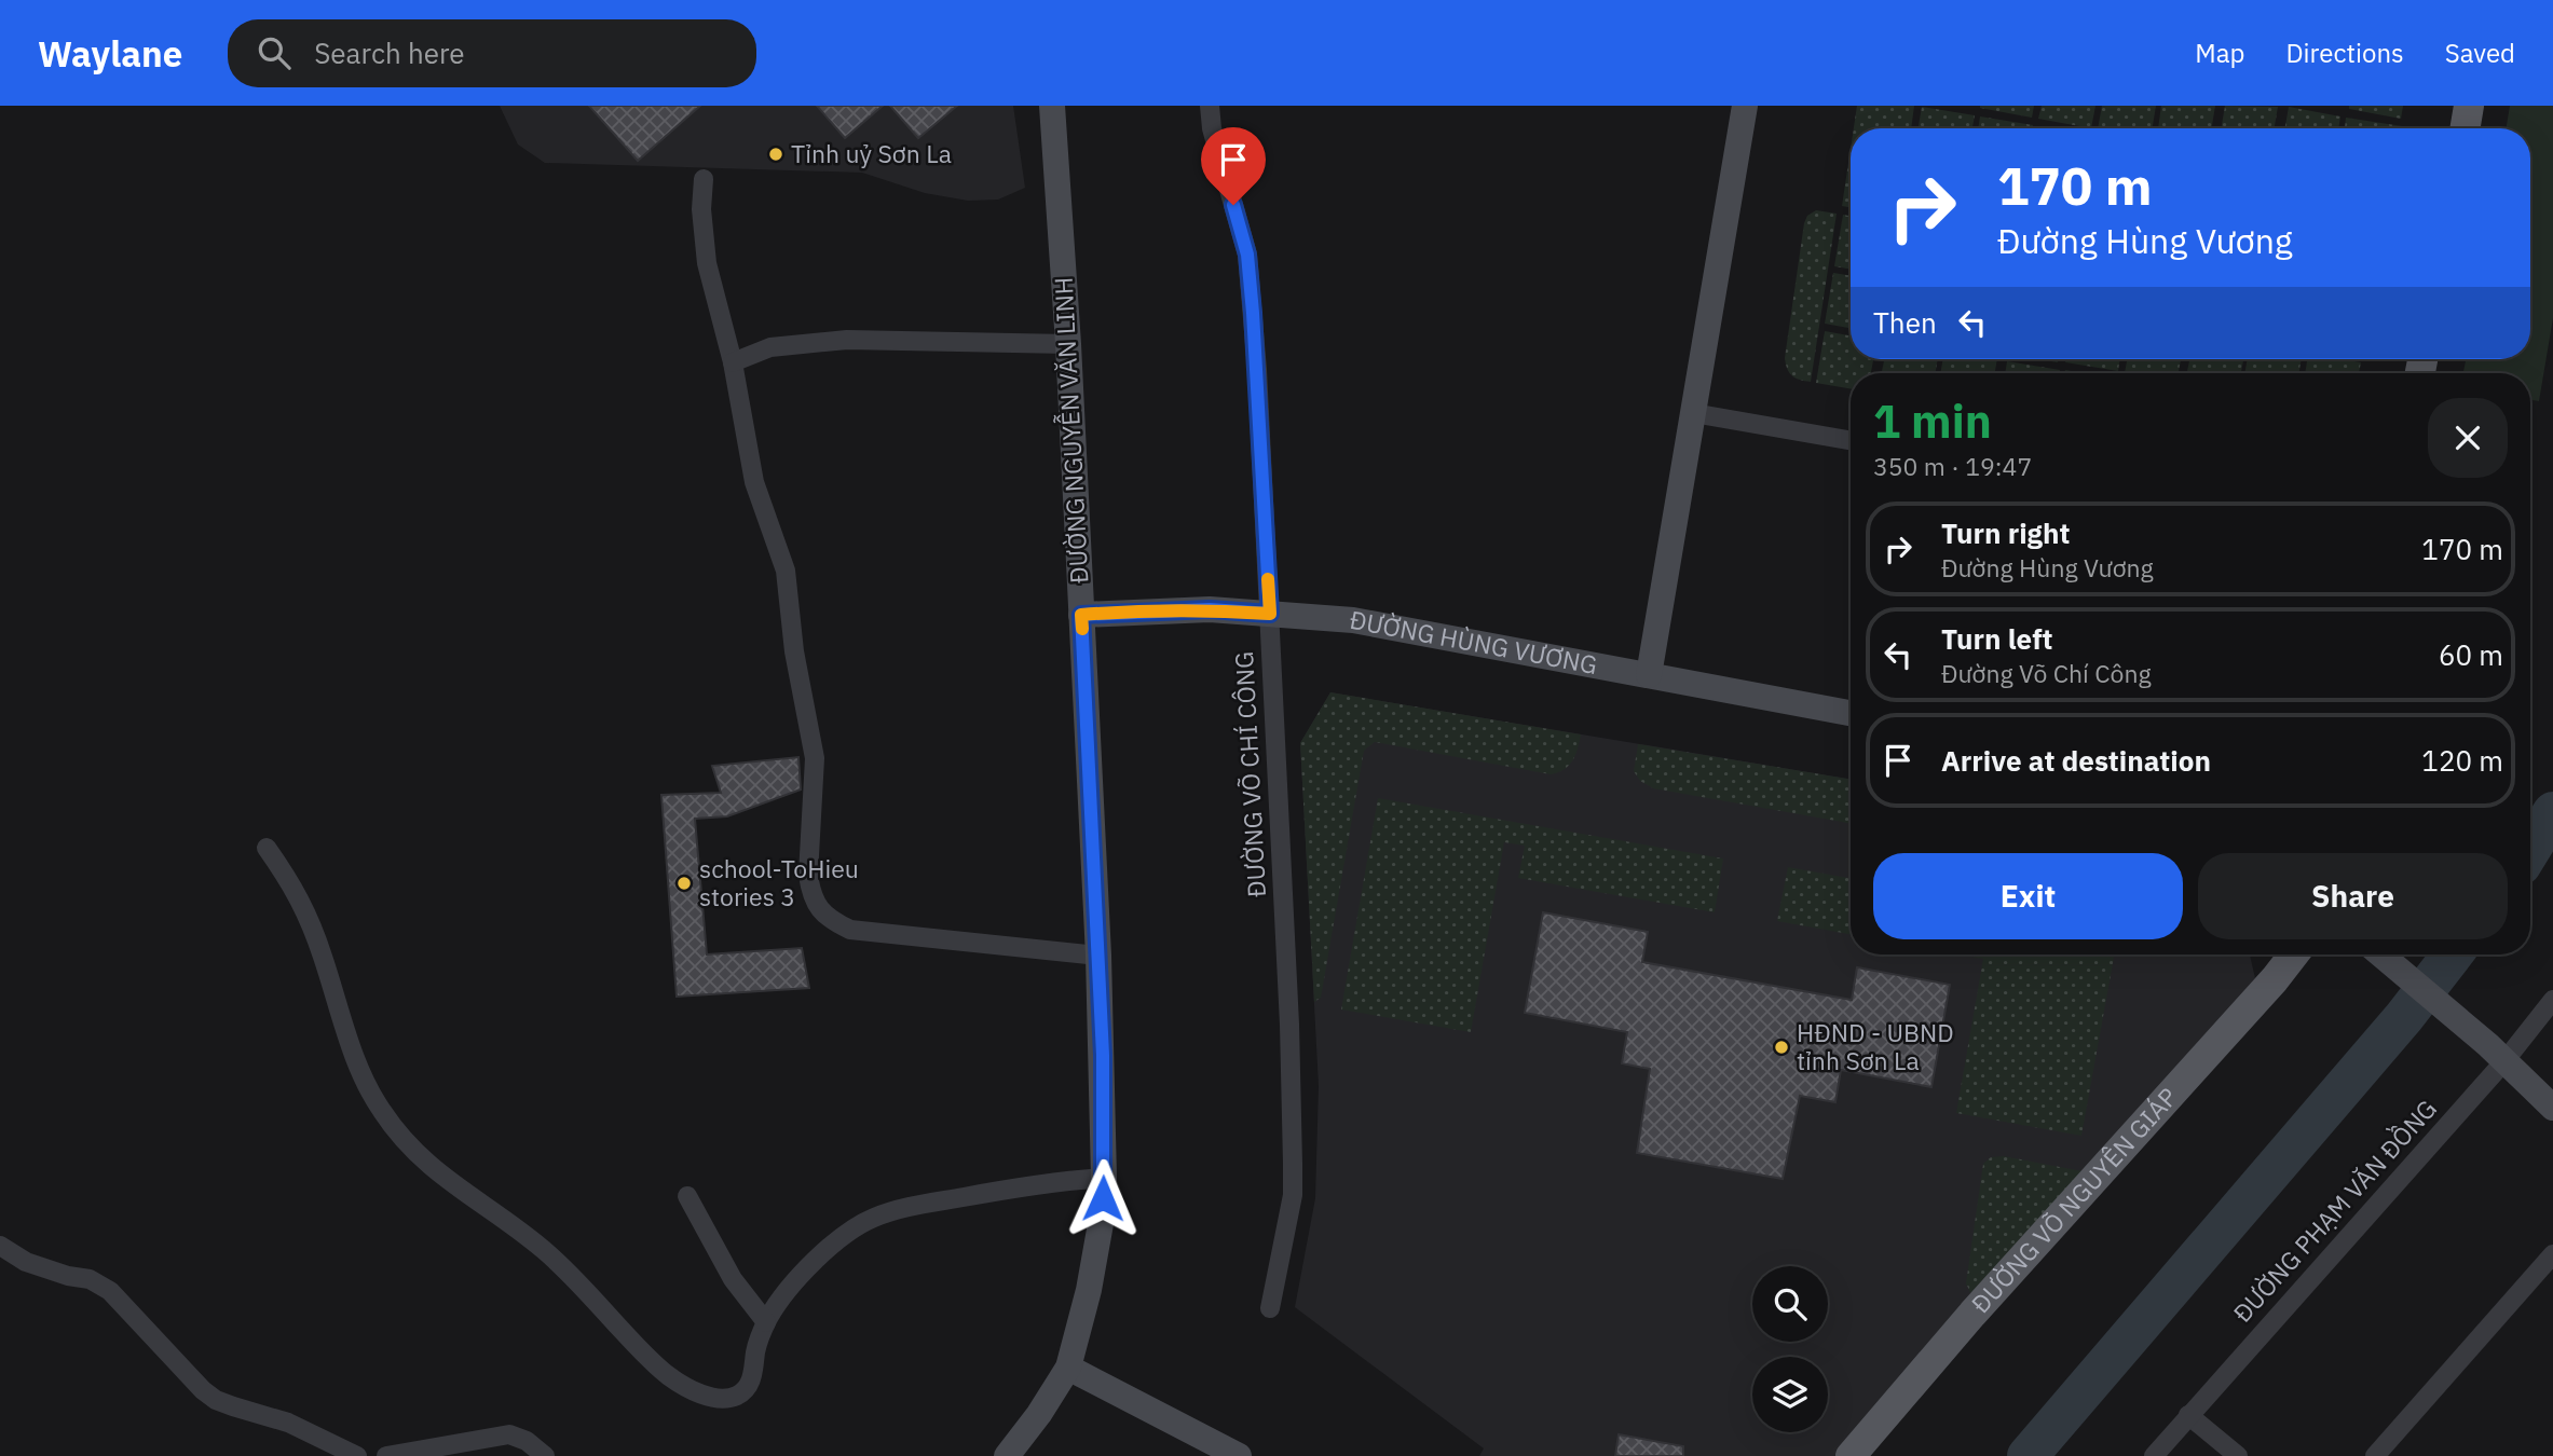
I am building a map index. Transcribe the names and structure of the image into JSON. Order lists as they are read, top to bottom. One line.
{"streets":{"main road":["ĐƯỜNG VÕ NGUYÊN GIÁP"],"street":["ĐƯỜNG NGUYỄN VĂN LINH","ĐƯỜNG HÙNG VƯƠNG","ĐƯỜNG VÕ CHÍ CÔNG","ĐƯỜNG PHẠM VĂN ĐỒNG"]},"crossings":[["ĐƯỜNG NGUYỄN VĂN LINH","ĐƯỜNG HÙNG VƯƠNG"],["ĐƯỜNG HÙNG VƯƠNG","ĐƯỜNG VÕ CHÍ CÔNG"]],"places":["Tỉnh uỷ Sơn La","school-ToHieu stories 3","HĐND - UBND tỉnh Sơn La"],"page":{"header":"Waylane","search":"Search here","nav":["Map","Directions","Saved"],"turn":["170 m","Đường Hùng Vương"],"then":"Then","heading":["1 min","350 m · 19:47"],"list":[{"name":"Turn right","note":"Đường Hùng Vương","value":"170 m"},{"name":"Turn left","note":"Đường Võ Chí Công","value":"60 m"},{"name":"Arrive at destination","value":"120 m"}],"buttons":["Exit","Share"]}}
